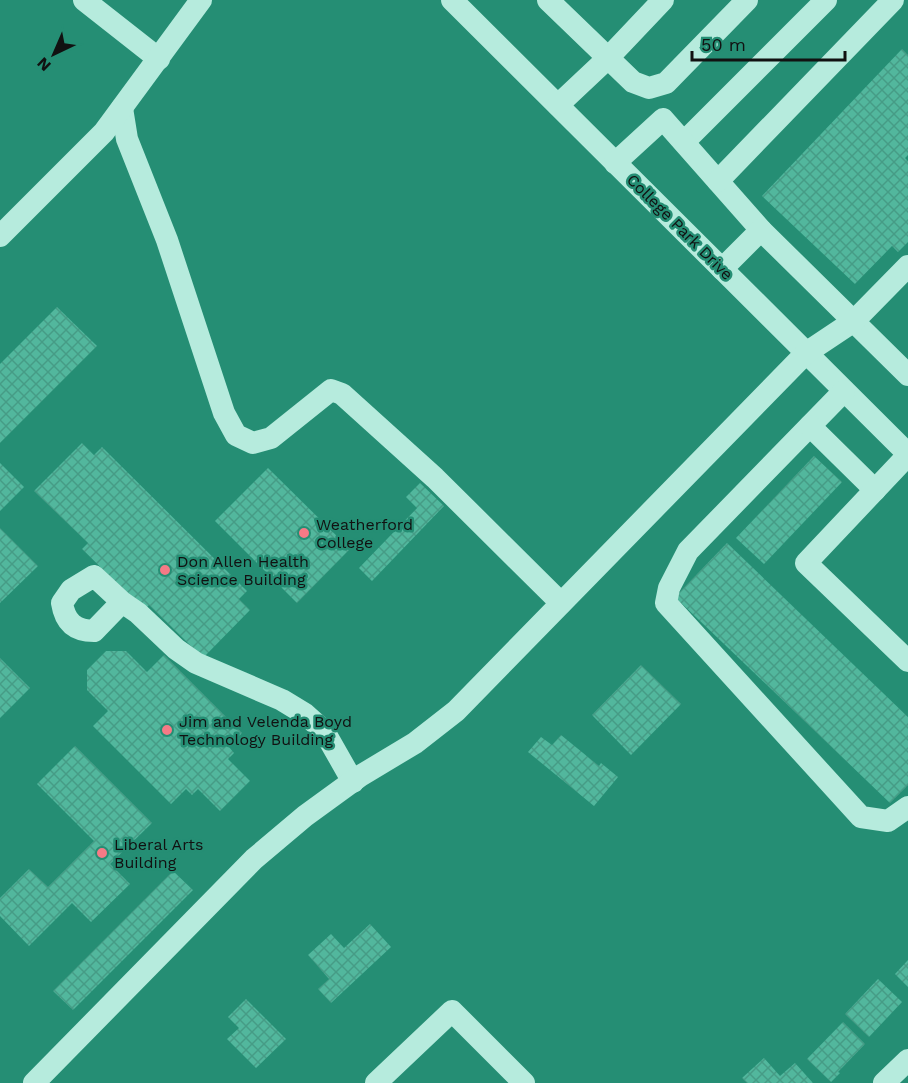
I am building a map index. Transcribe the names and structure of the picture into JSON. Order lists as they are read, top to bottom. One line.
{"streets":{"street":["College Park Drive"]},"places":["Weatherford College","Don Allen Health Science Building","Jim and Velenda Boyd Technology Building","Liberal Arts Building"],"scale_bar":"50 m","north":"bottom left"}
